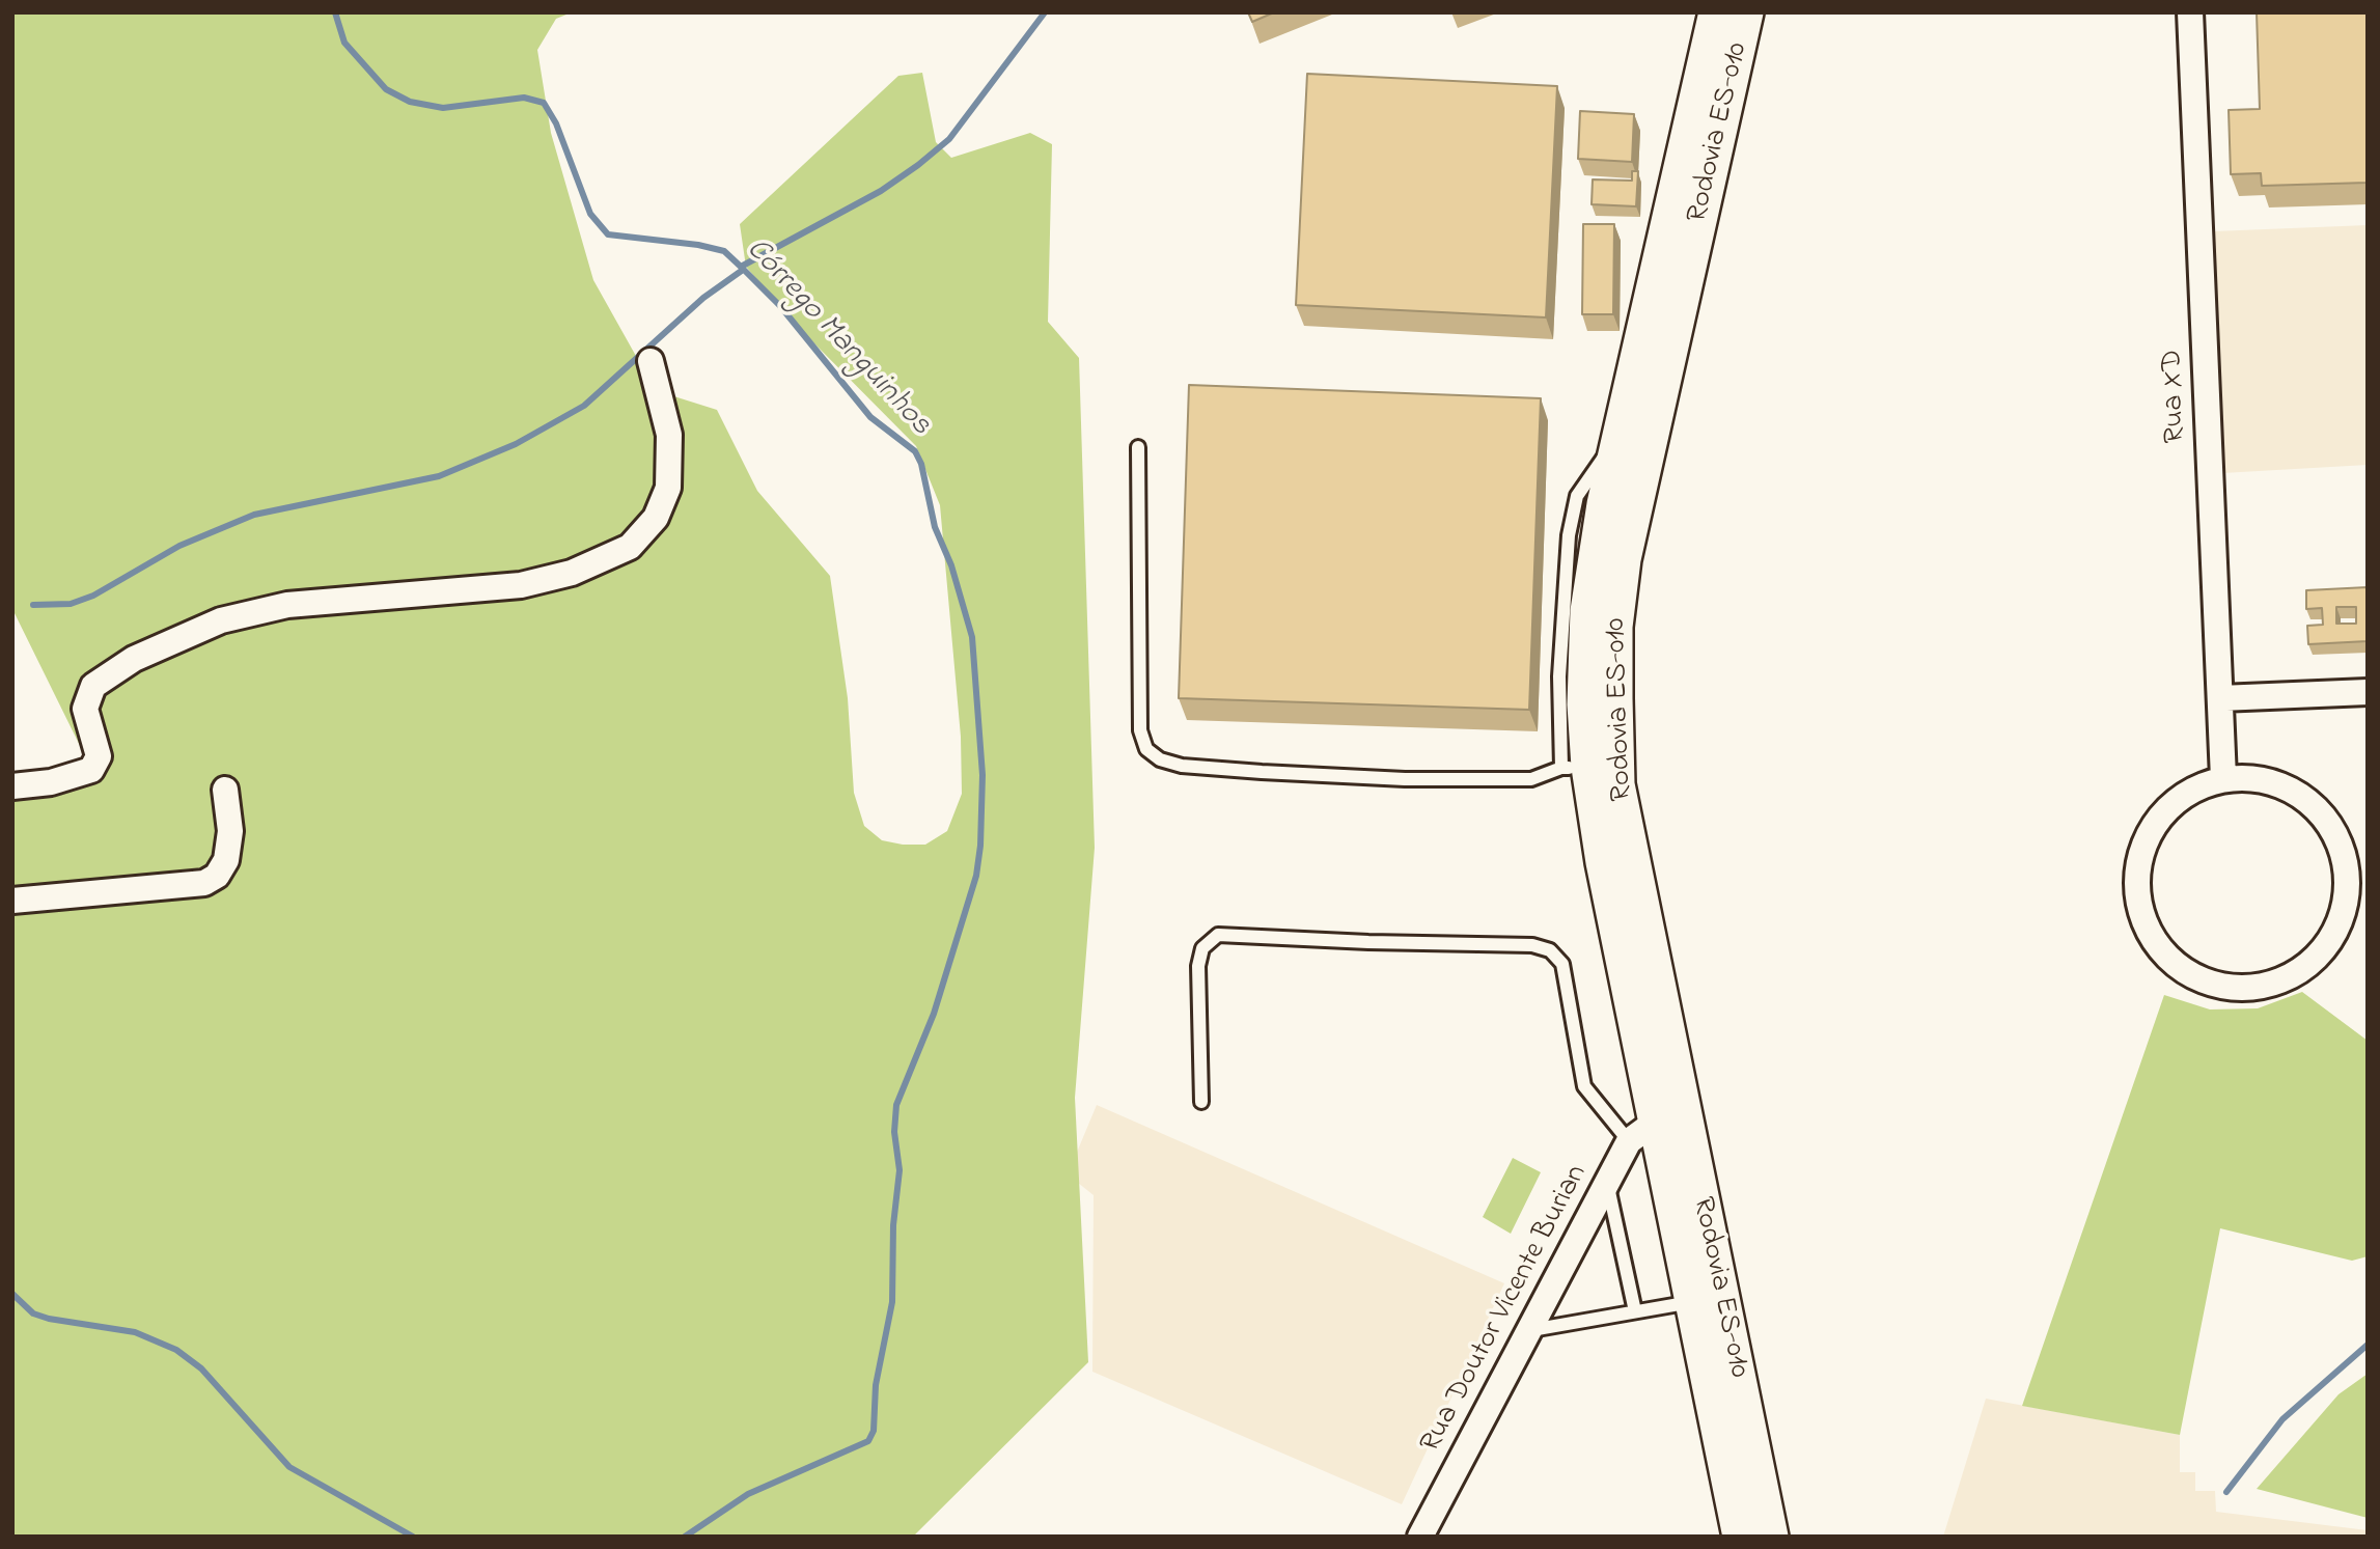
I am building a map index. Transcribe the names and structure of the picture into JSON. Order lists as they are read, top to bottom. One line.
{"streets":{"main road":["Rodovia ES-010"],"street":["Rua XD","Rua Doutor Vicente Burian"]},"crossings":[["Rodovia ES-010","Rua Doutor Vicente Burian"]],"water":["Córrego Manguinhos"]}
